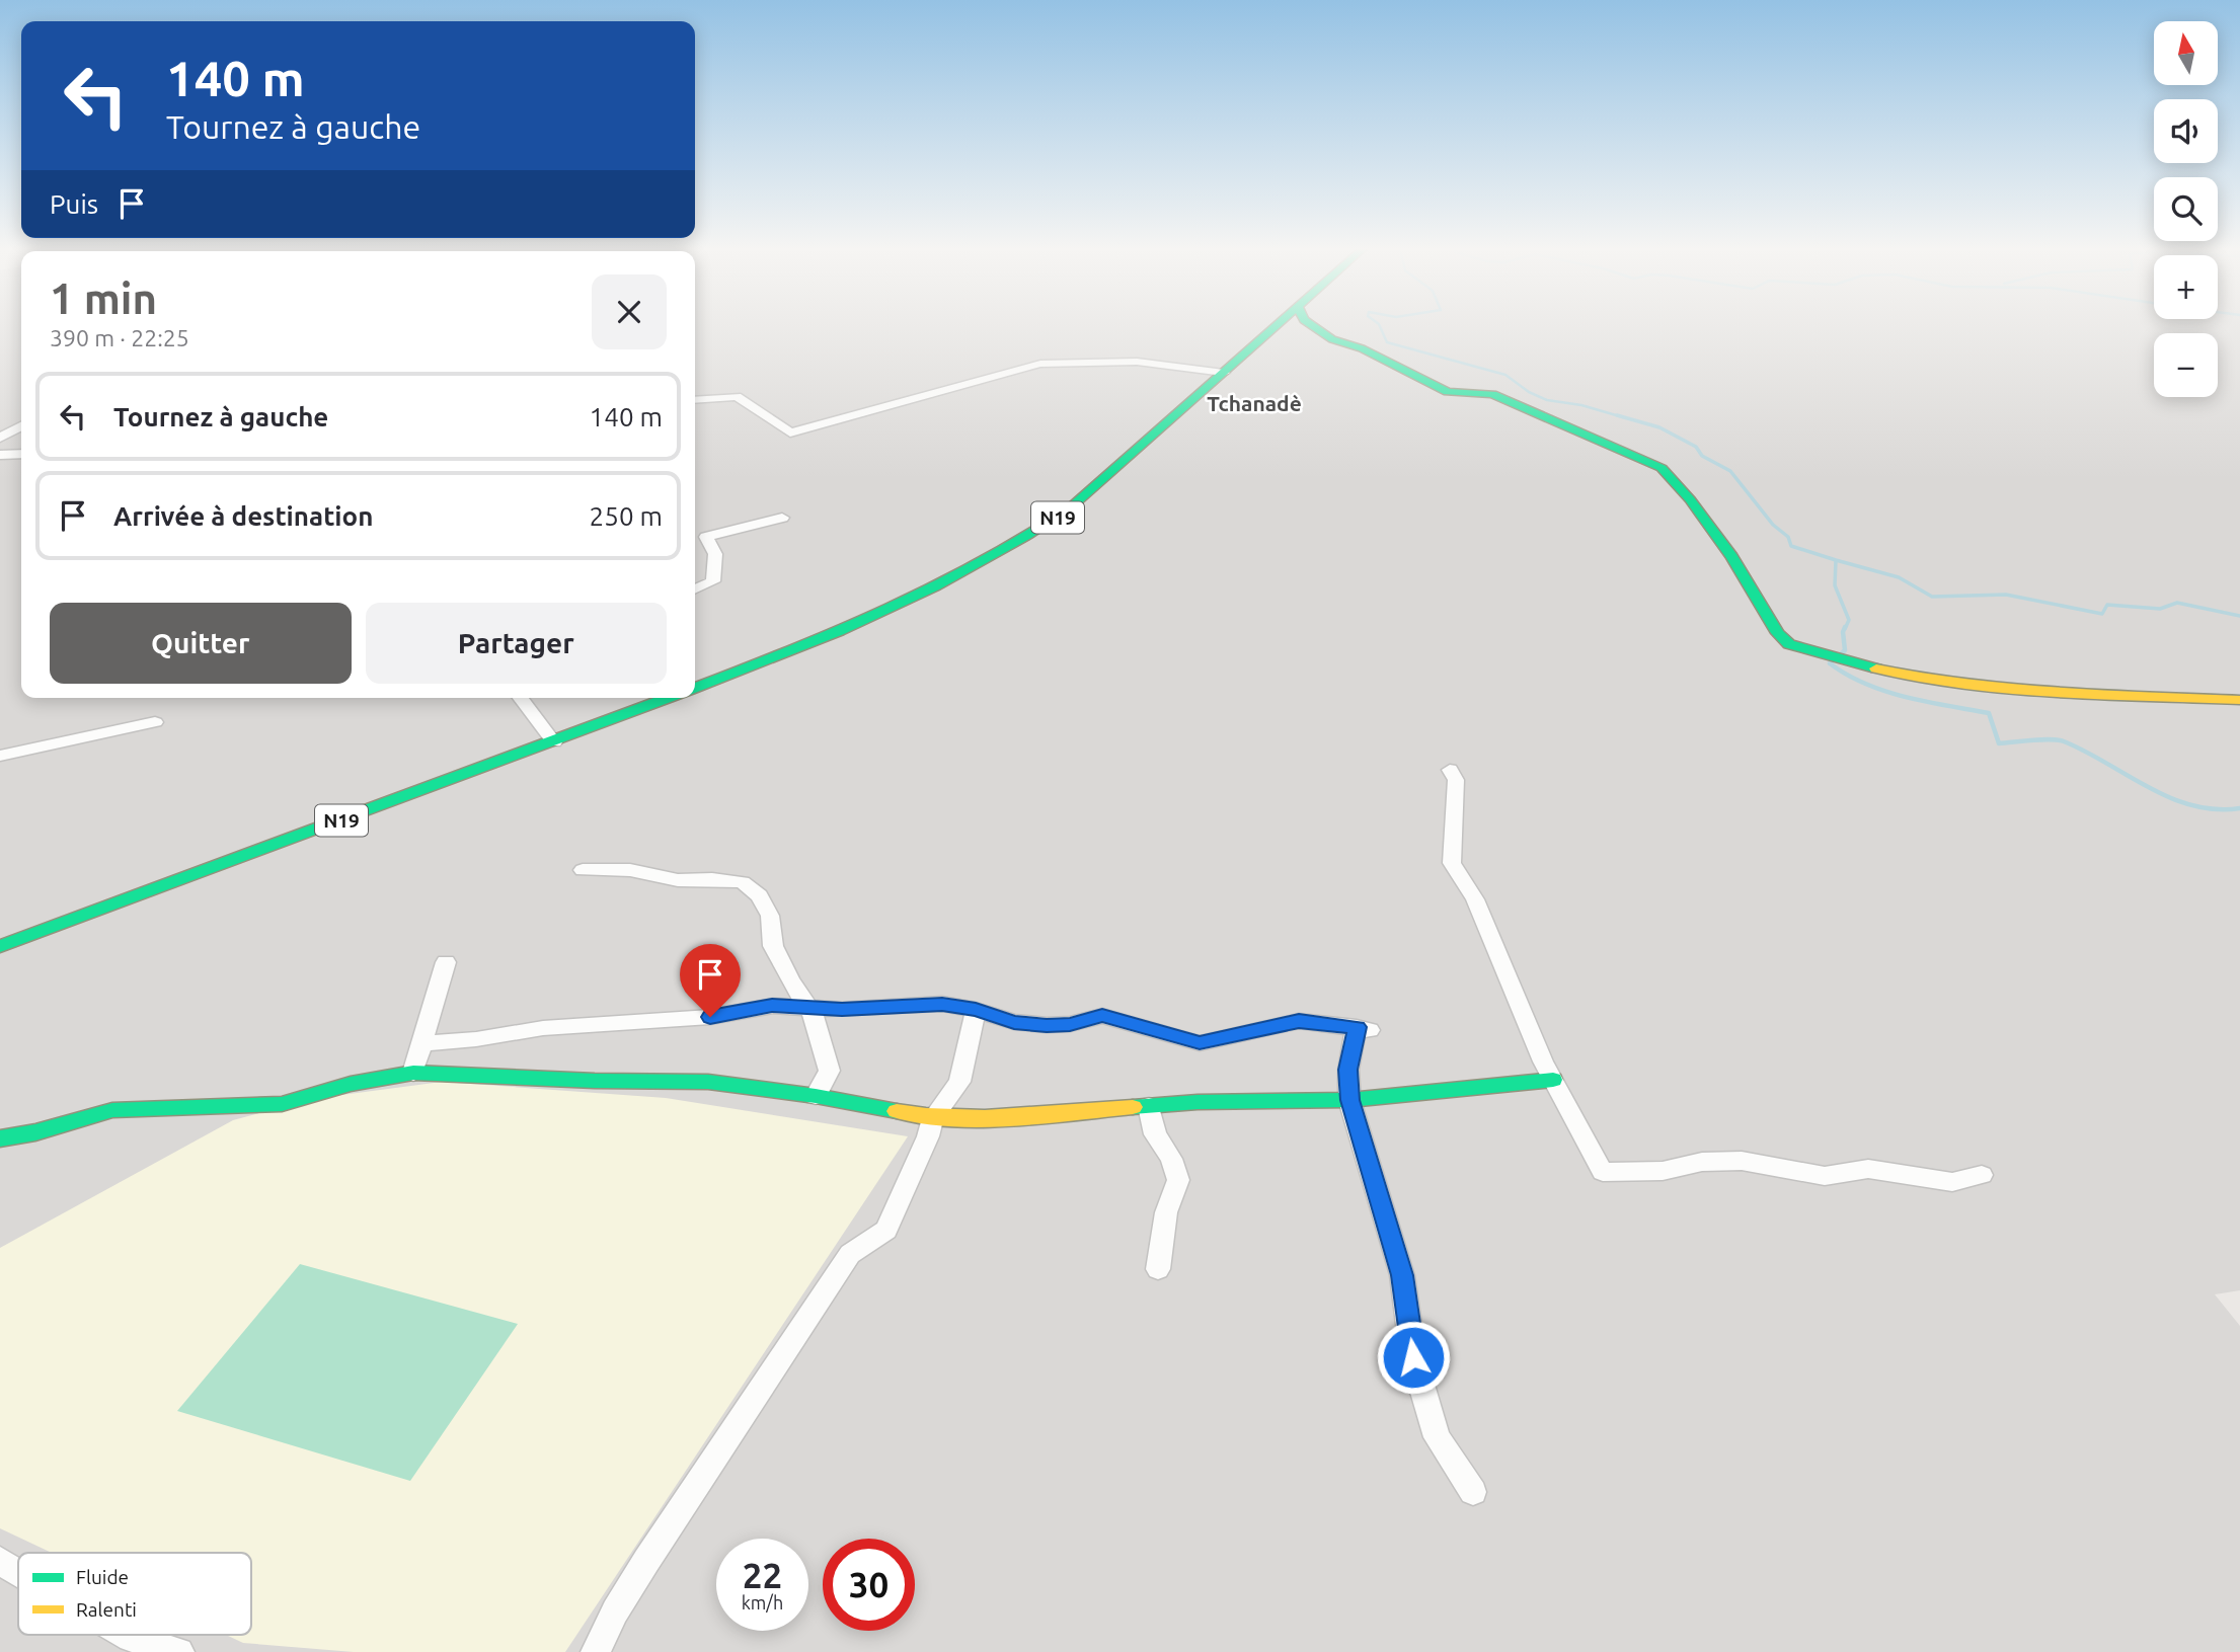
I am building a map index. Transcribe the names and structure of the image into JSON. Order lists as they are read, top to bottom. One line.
{"streets":{"street":["N19"]},"districts":["Tchanadè"],"legend":["Fluide","Ralenti"],"north":"top","page":{"map_buttons":["+","−"],"turn":["140 m","Tournez à gauche"],"then":"Puis","heading":["1 min","390 m · 22:25"],"list":[{"name":"Tournez à gauche","value":"140 m"},{"name":"Arrivée à destination","value":"250 m"}],"buttons":["Quitter","Partager"],"speed":"22 km/h","limit":"30"}}
